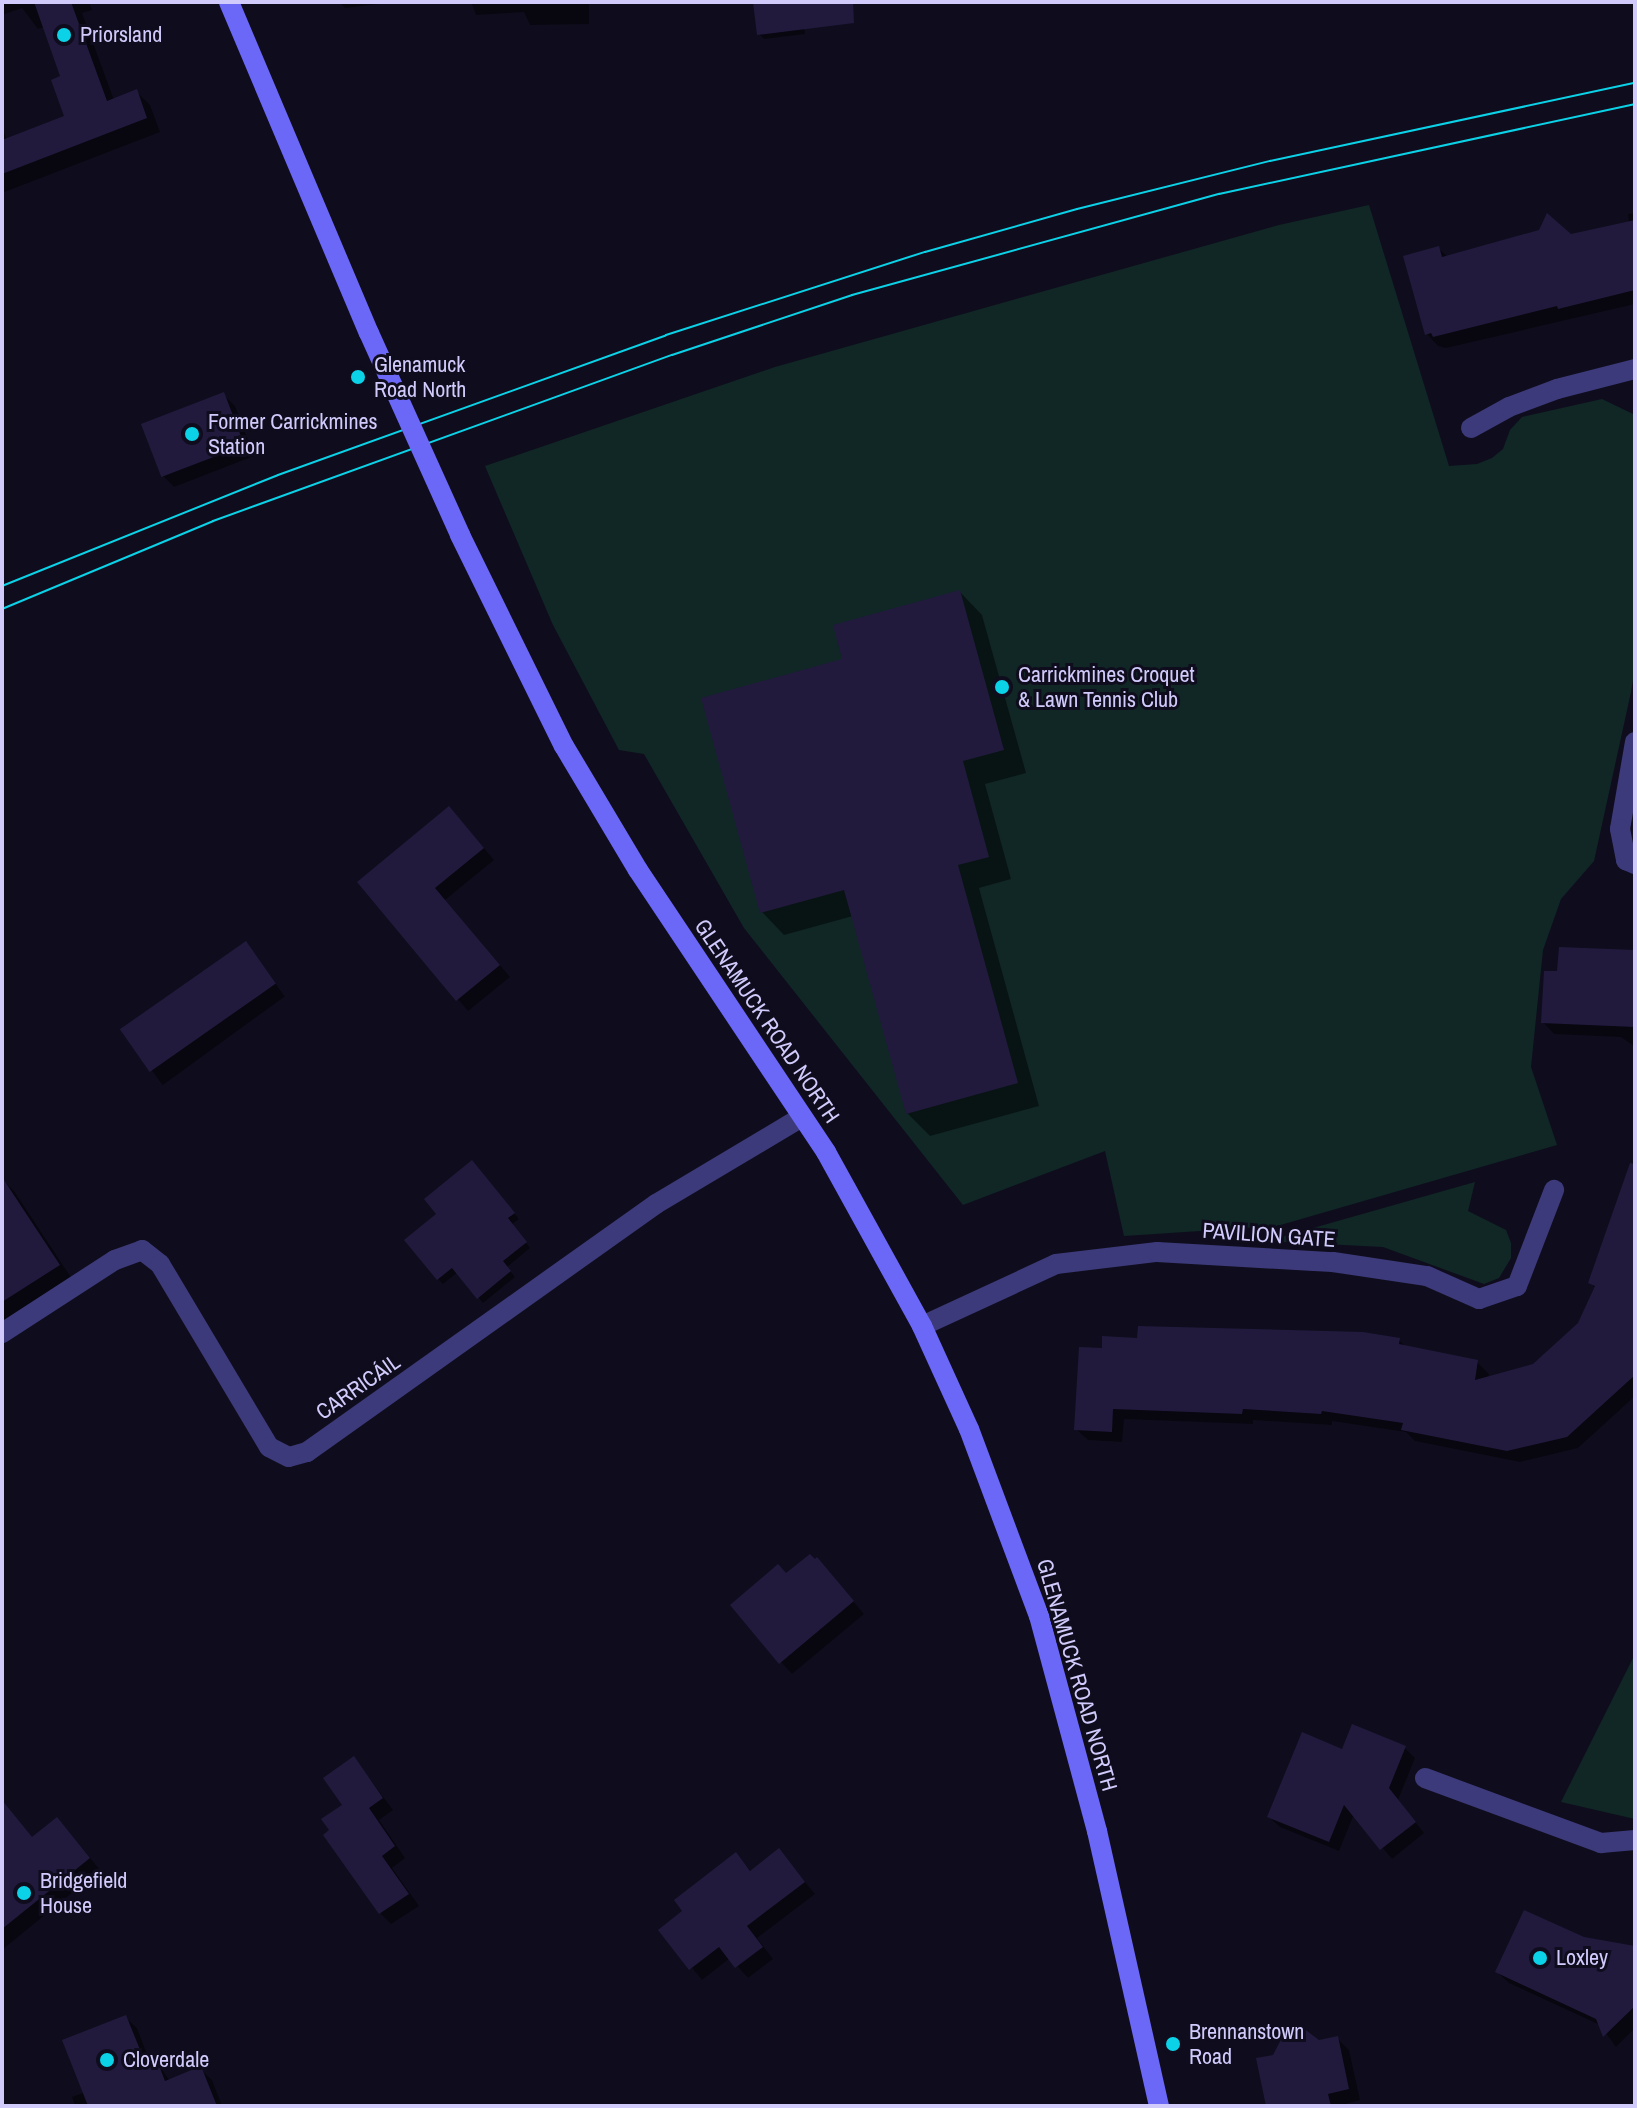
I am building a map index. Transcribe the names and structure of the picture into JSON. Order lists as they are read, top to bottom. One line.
{"streets":{"main road":["GLENAMUCK ROAD NORTH"],"street":["PAVILION GATE","CARRICÁIL"]},"crossings":[["GLENAMUCK ROAD NORTH","PAVILION GATE"],["GLENAMUCK ROAD NORTH","CARRICÁIL"]],"places":["Priorsland","Glenamuck Road North","Former Carrickmines Station","Carrickmines Croquet & Lawn Tennis Club","Bridgefield House","Loxley","Brennanstown Road","Cloverdale"]}
